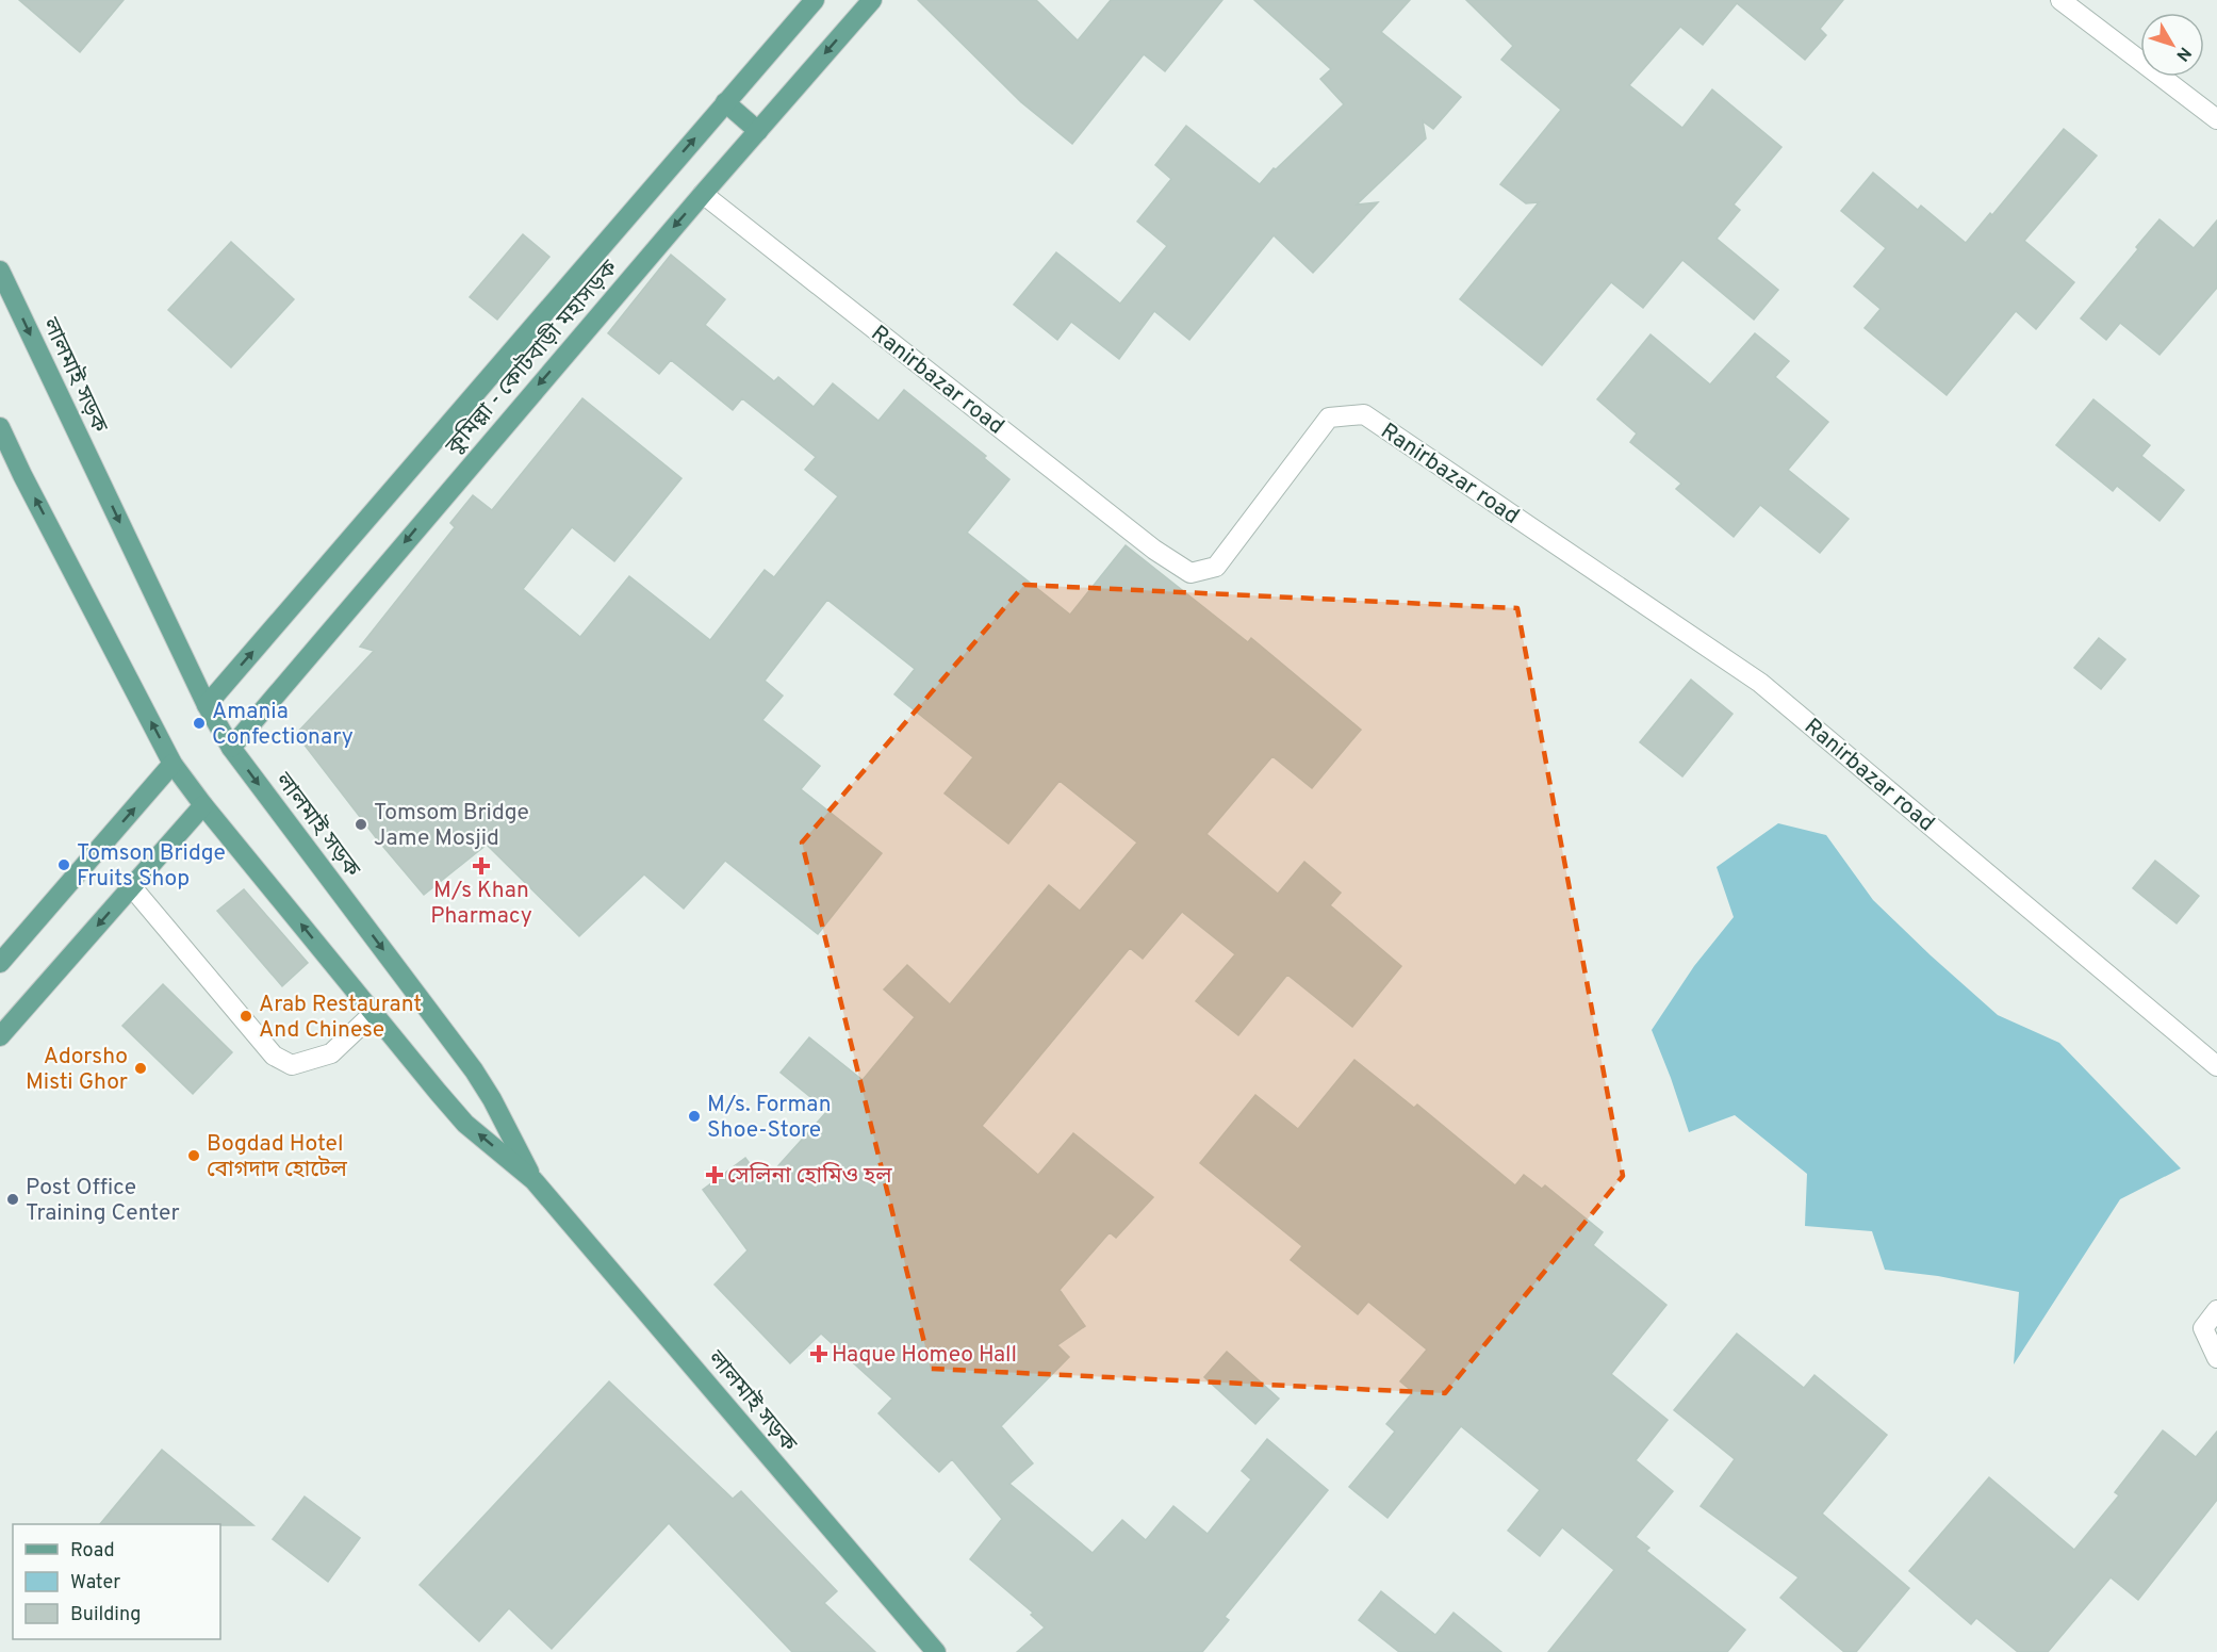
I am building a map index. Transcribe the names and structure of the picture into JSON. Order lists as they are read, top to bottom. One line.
{"streets":{"main road":["কুমিল্লা - কোটবাড়ী মহাসড়ক","লালমাই সড়ক"],"street":["Ranirbazar road"]},"crossings":[["কুমিল্লা - কোটবাড়ী মহাসড়ক","লালমাই সড়ক"],["কুমিল্লা - কোটবাড়ী মহাসড়ক","Ranirbazar road"]],"places":{"other":["Amania Confectionary","Tomsom Bridge Jame Mosjid","Tomson Bridge Fruits Shop","Arab Restaurant And Chinese","Adorsho Misti Ghor","M/s. Forman Shoe-Store","Bogdad Hotel বোগদাদ হোটেল","Post Office Training Center"],"health":["M/s Khan Pharmacy","সেলিনা হোমিও হল","Haque Homeo Hall"]},"legend":["Road","Water","Building"],"north":"bottom right"}
